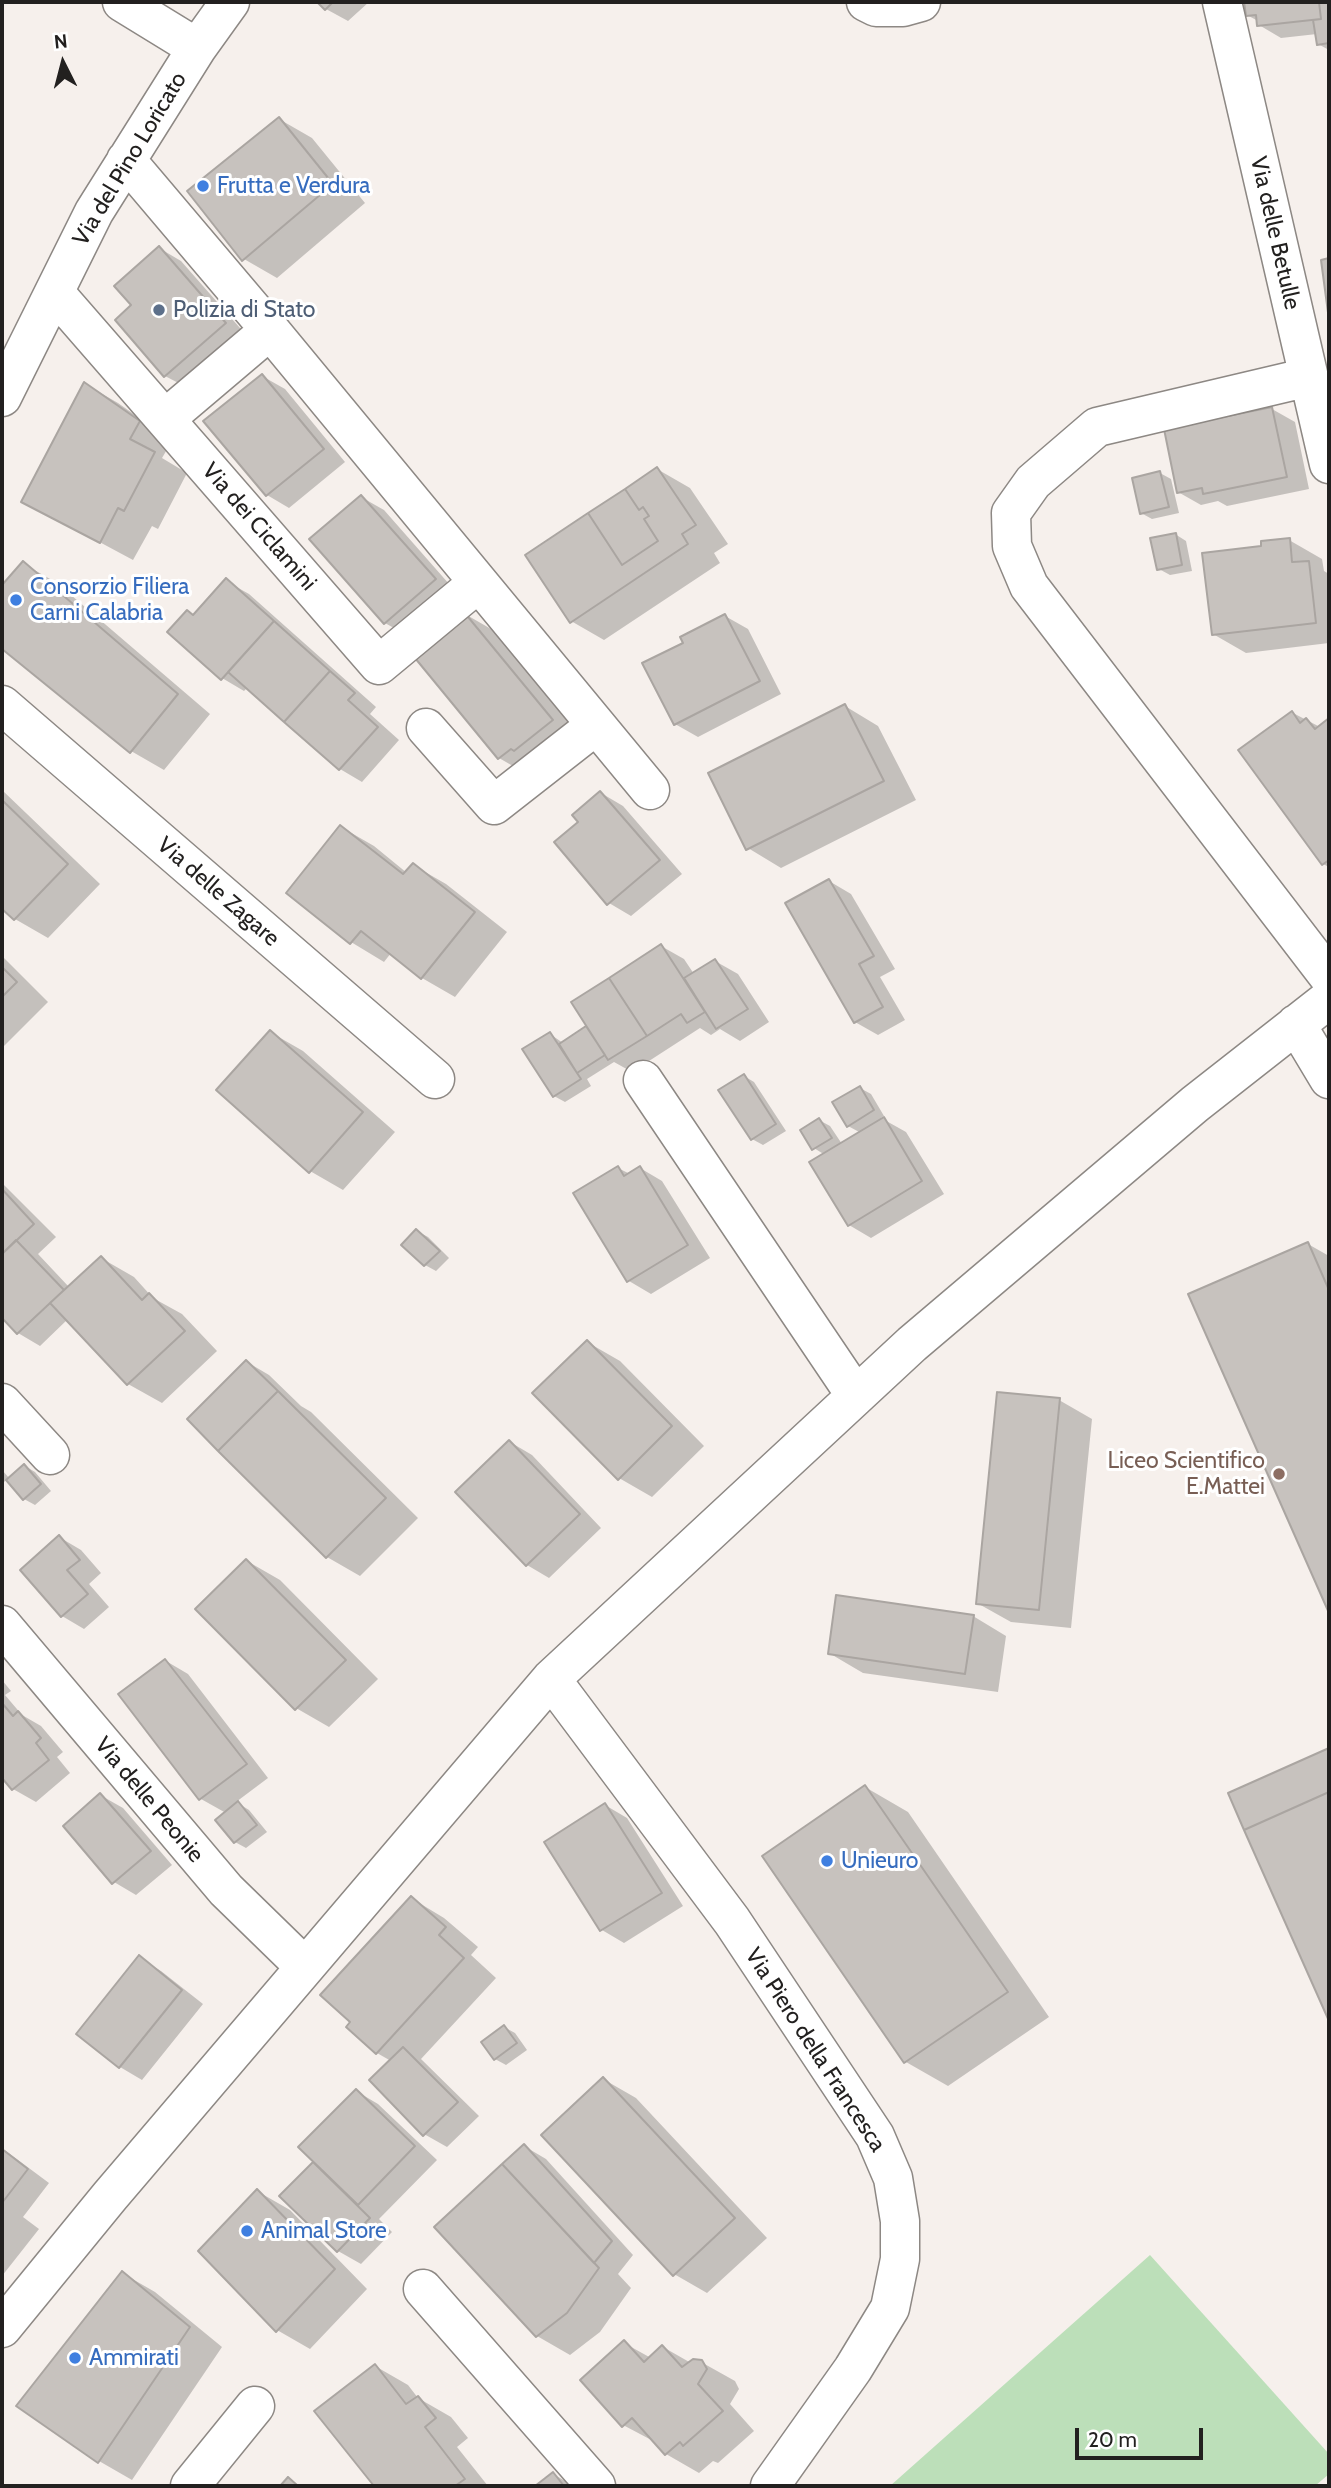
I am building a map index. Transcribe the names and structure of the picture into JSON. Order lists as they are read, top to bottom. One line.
{"streets":{"street":["Via del Pino Loricato","Via delle Betulle","Via dei Ciclamini","Via delle Zagare","Via delle Peonie","Via Piero della Francesca"]},"crossings":[["Via del Pino Loricato","Via dei Ciclamini"]],"places":["Frutta e Verdura","Polizia di Stato","Consorzio Filiera Carni Calabria","Liceo Scientifico E.Mattei","Unieuro","Animal Store","Ammirati"],"scale_bar":"20 m","north":"top"}
